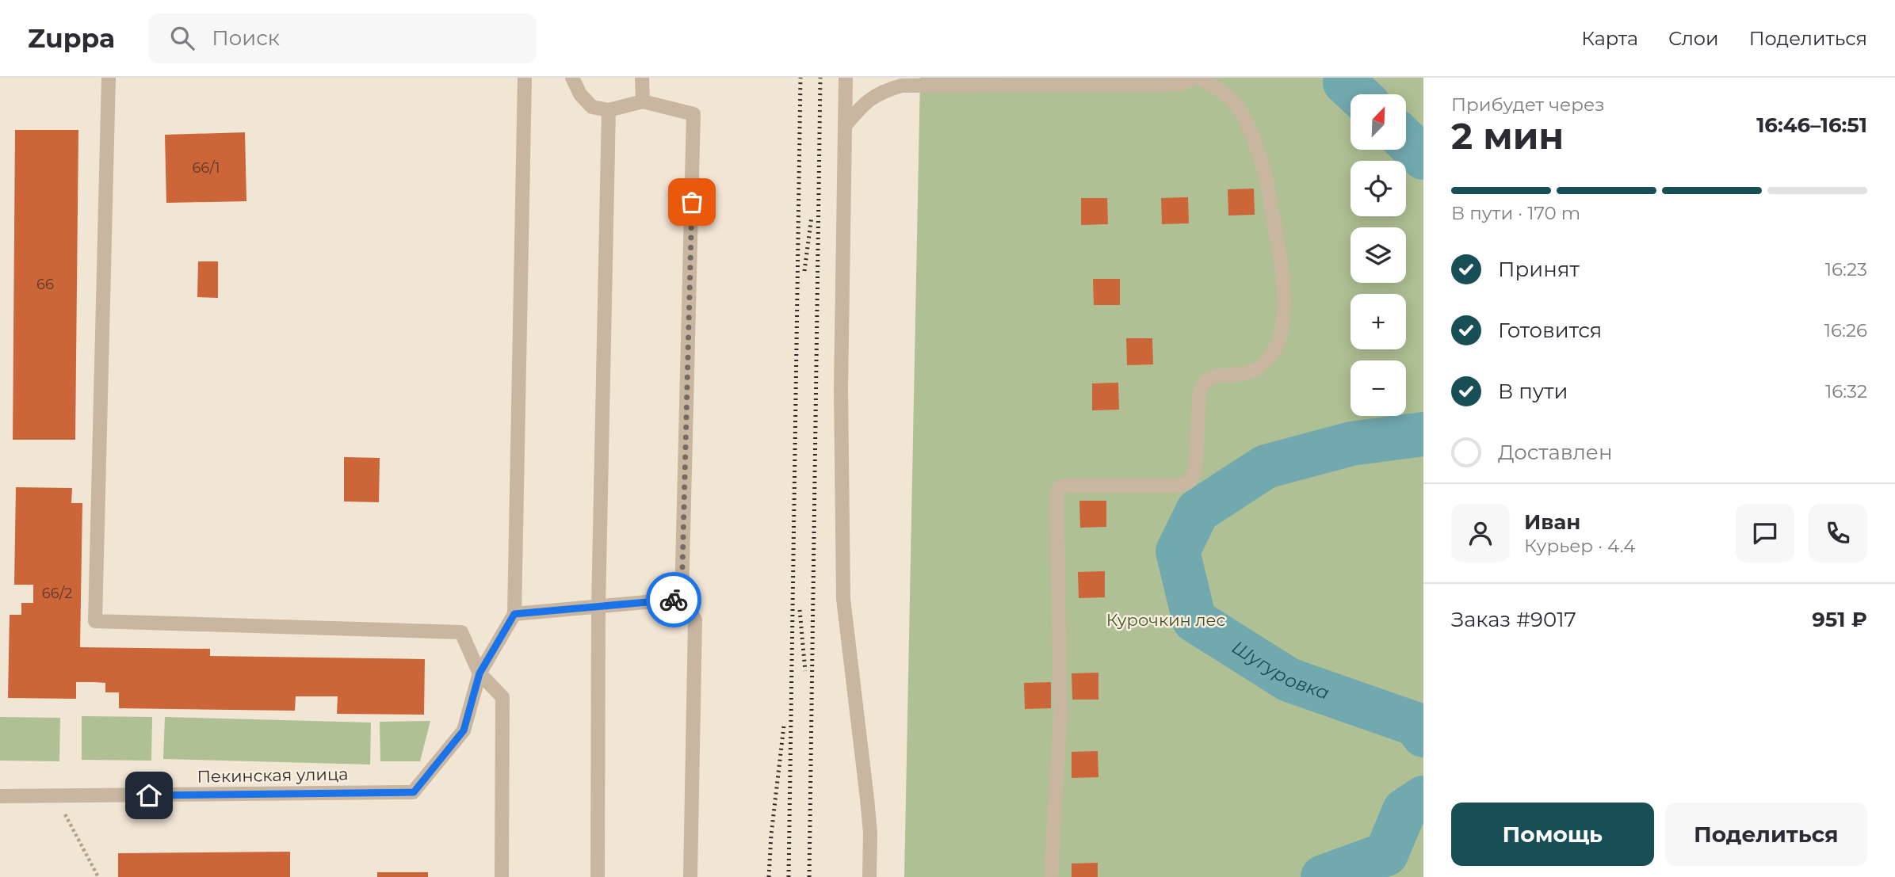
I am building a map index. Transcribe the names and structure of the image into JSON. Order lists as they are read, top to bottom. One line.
{"streets":{"street":["Пекинская улица"]},"water":["Шугуровка"],"parks":["Курочкин лес"],"house_numbers":["66/1","66","66/2"],"north":"top right","page":{"header":"Zuppa","search":"Поиск","nav":["Карта","Слои","Поделиться"],"heading":["2 мин","Прибудет через","16:46–16:51"],"panel":["Иван","Курьер · 4.4","Заказ #9017","951 ₽"],"map_buttons":["+","−"],"bar":"В пути · 170 m","list":[["Принят","16:23"],["Готовится","16:26"],["В пути","16:32"],"Доставлен"],"buttons":["Помощь","Поделиться"]}}
